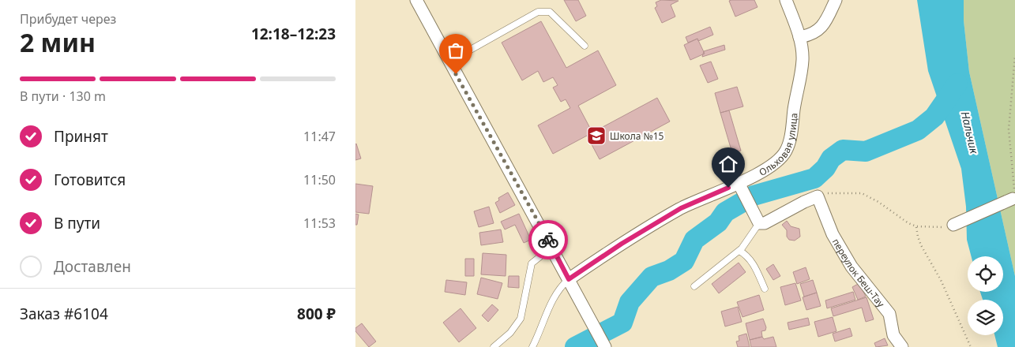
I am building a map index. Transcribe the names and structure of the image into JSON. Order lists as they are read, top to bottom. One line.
{"streets":{"street":["Ольховая улица","переулок Беш-Тау"]},"water":["Нальчик"],"places":{"school or university":["Школа №15"]},"page":{"heading":["2 мин","Прибудет через","12:18–12:23"],"panel":["Заказ #6104","800 ₽"],"bar":"В пути · 130 m","list":[["Принят","11:47"],["Готовится","11:50"],["В пути","11:53"],"Доставлен"]}}
